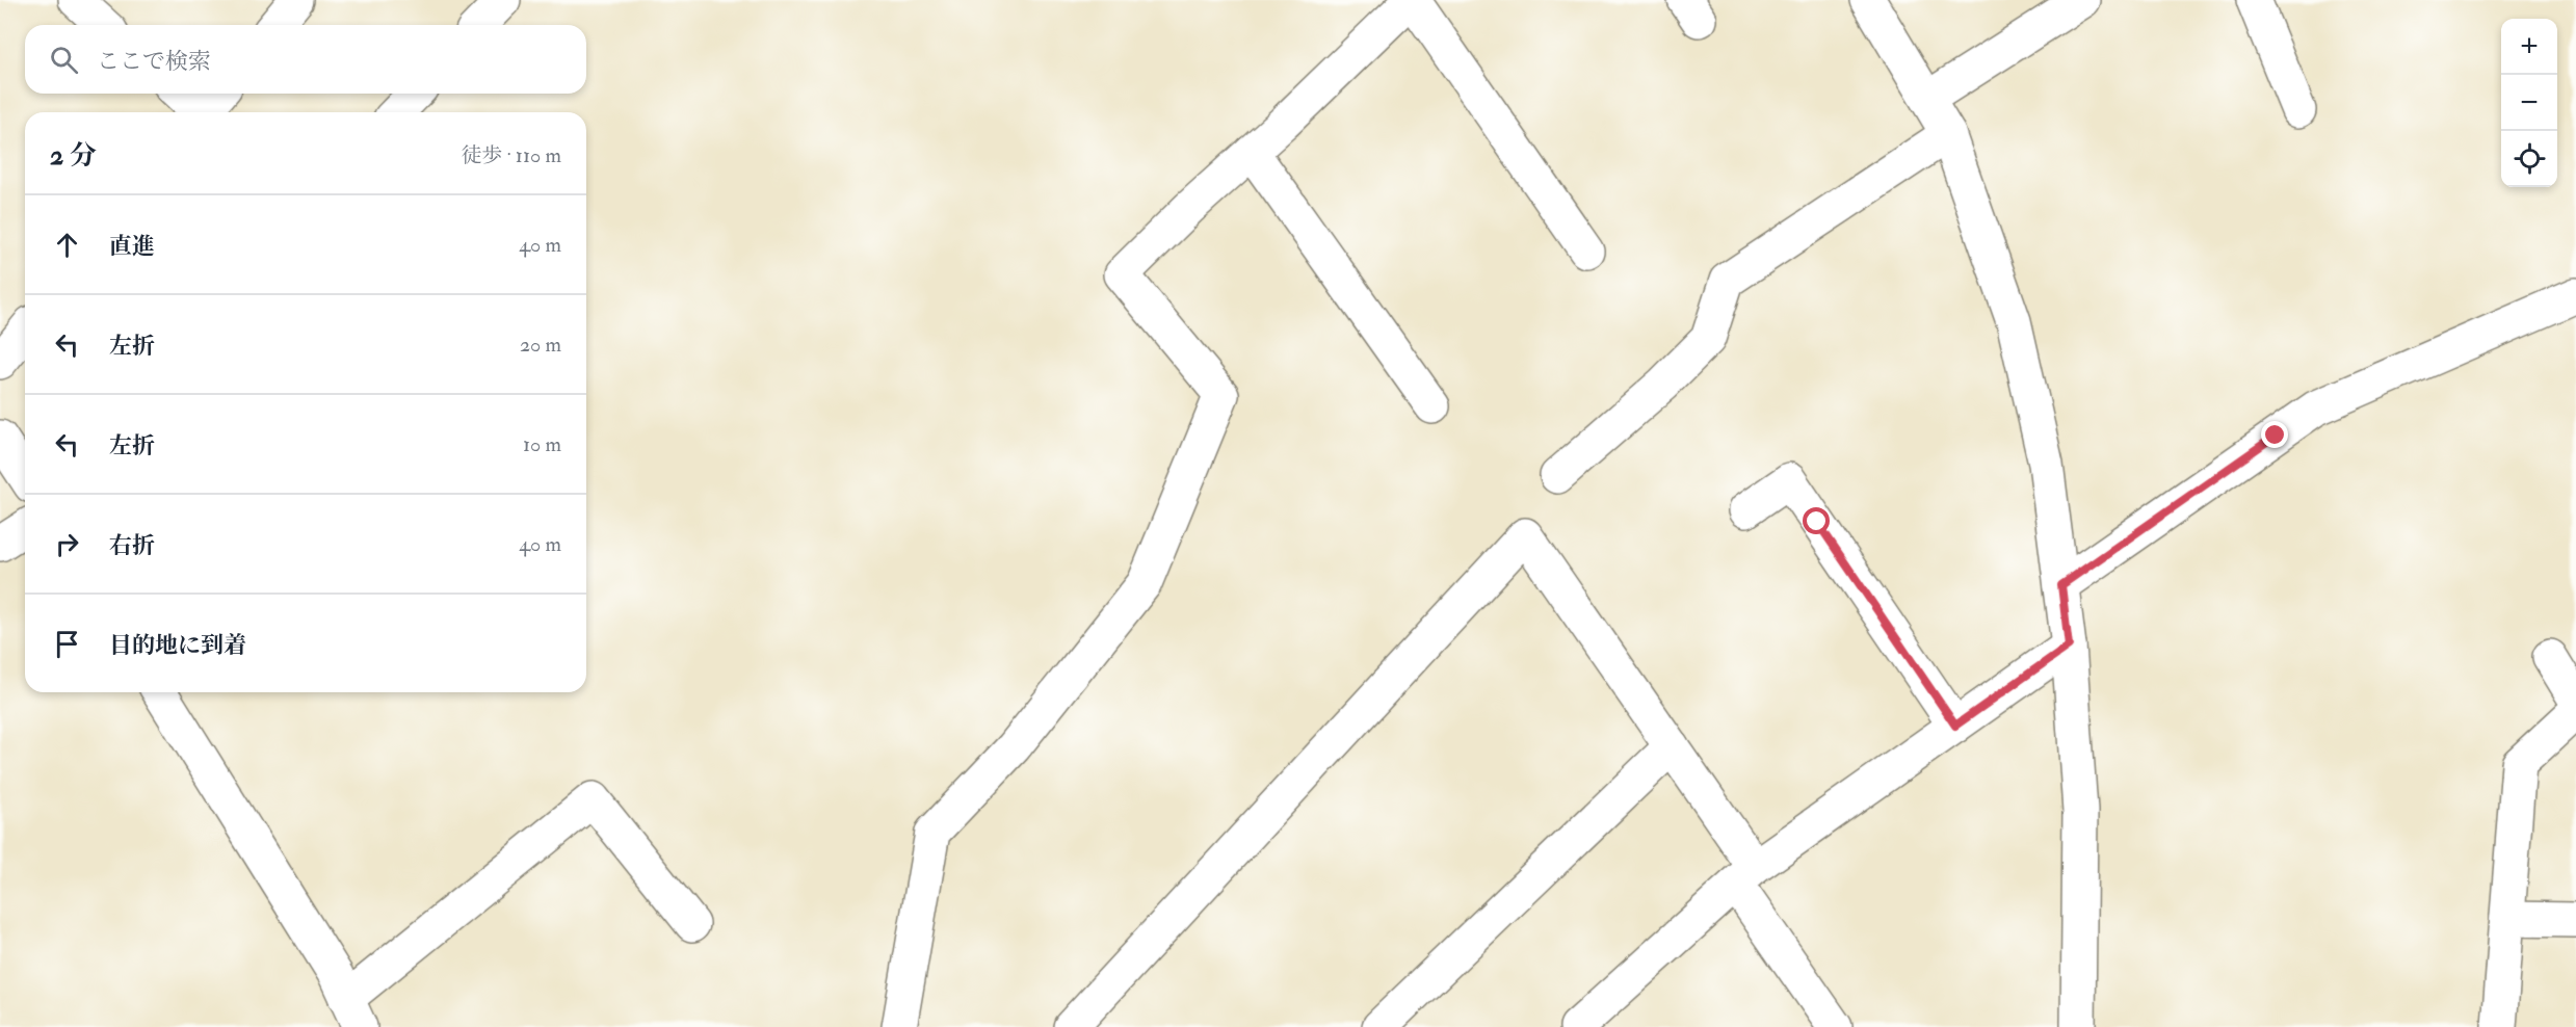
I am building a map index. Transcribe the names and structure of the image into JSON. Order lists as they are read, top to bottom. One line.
{"page":{"map_buttons":["+","−"],"search":"ここで検索","heading":["2 分","徒歩 · 110 m"],"list":[["直進","40 m"],["左折","20 m"],["左折","10 m"],["右折","40 m"],"目的地に到着"]}}
